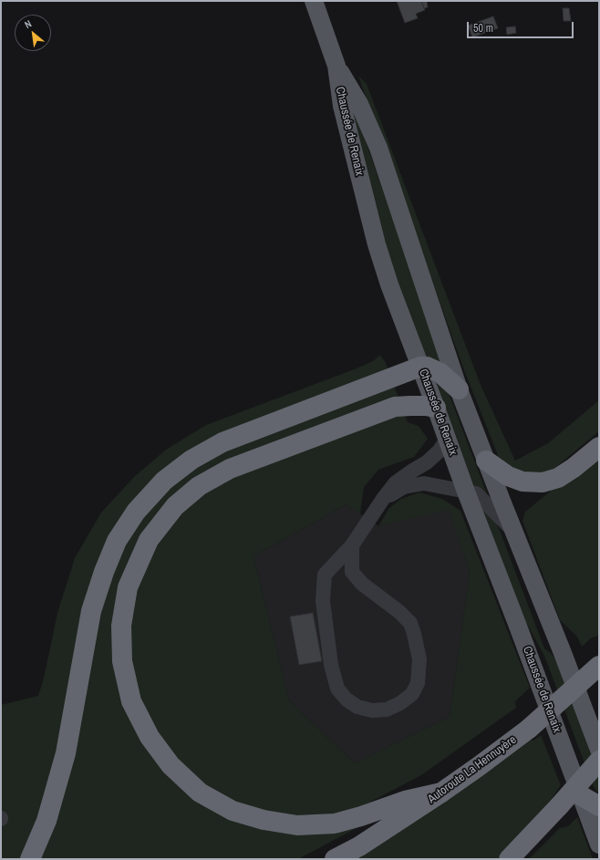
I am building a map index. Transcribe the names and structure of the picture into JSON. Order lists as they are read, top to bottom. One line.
{"streets":{"highway":["Autoroute La Hennuyère"],"main road":["Chaussée de Renaix"]},"scale_bar":"50 m","north":"top left"}
